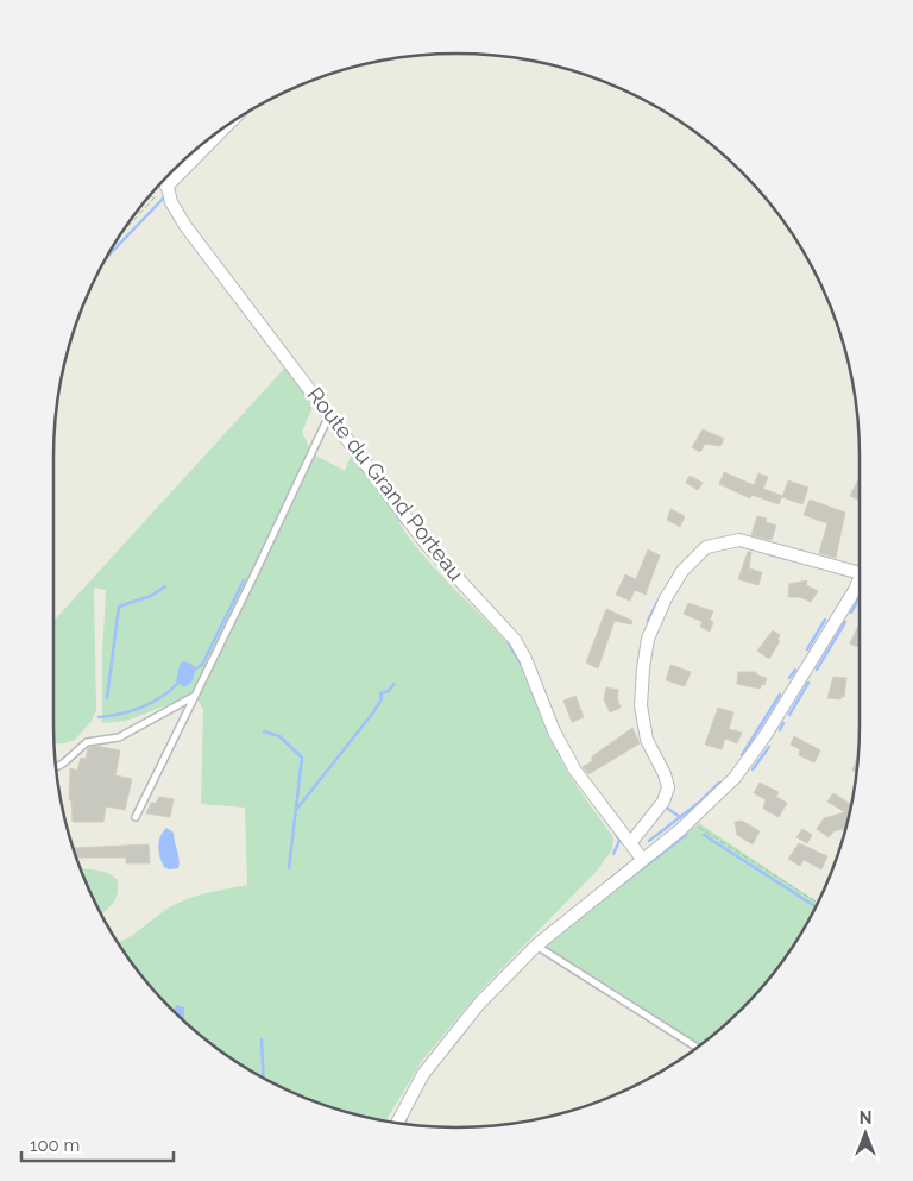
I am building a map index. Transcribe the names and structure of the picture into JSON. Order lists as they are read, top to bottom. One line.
{"streets":{"street":["Route du Grand Porteau"]},"scale_bar":"100 m","north":"top"}
